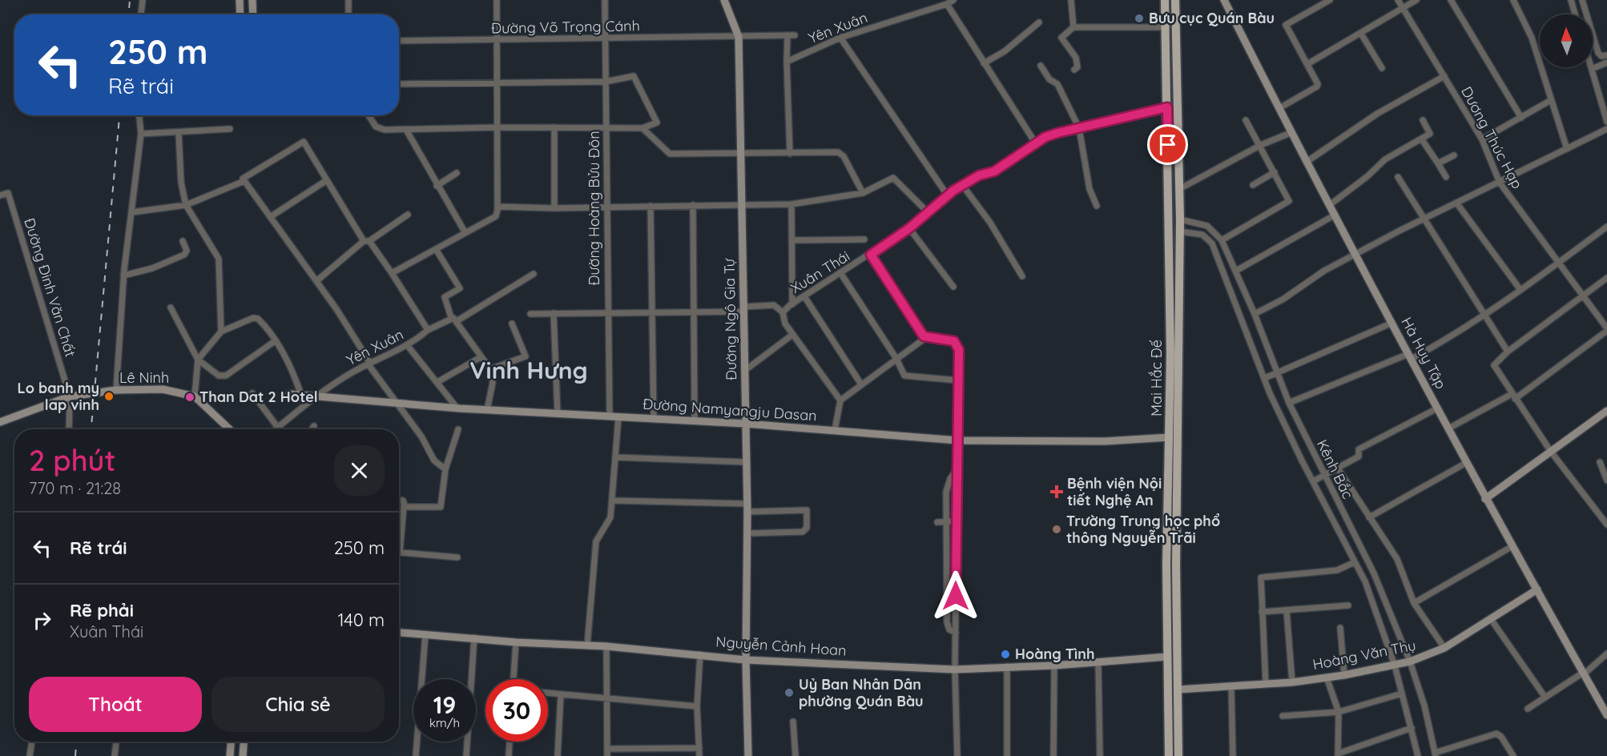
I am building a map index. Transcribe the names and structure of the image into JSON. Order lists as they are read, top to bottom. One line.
{"streets":{"main road":["Mai Hắc Đế"],"street":["Đường Võ Trọng Cánh","Yên Xuân","Dương Thúc Hạp","Đường Hoàng Bửu Đôn","Xuân Thái","Đường Đinh Văn Chất","Đường Ngô Gia Tự","Hà Huy Tập","Lê Ninh","Đường Namyangju Dasan","Kênh Bắc","Nguyễn Cảnh Hoan","Hoàng Văn Thụ"]},"crossings":[["Đường Võ Trọng Cánh","Đường Hoàng Bửu Đôn"],["Đường Võ Trọng Cánh","Đường Ngô Gia Tự"],["Yên Xuân","Đường Namyangju Dasan"],["Đường Hoàng Bửu Đôn","Đường Namyangju Dasan"],["Xuân Thái","Mai Hắc Đế"],["Đường Đinh Văn Chất","Lê Ninh"],["Đường Ngô Gia Tự","Đường Namyangju Dasan"],["Đường Ngô Gia Tự","Nguyễn Cảnh Hoan"],["Hà Huy Tập","Hoàng Văn Thụ"],["Mai Hắc Đế","Đường Namyangju Dasan"],["Mai Hắc Đế","Nguyễn Cảnh Hoan"],["Mai Hắc Đế","Hoàng Văn Thụ"],["Kênh Bắc","Hoàng Văn Thụ"]],"districts":["Vinh Hưng"],"places":{"other":["Bưu cục Quán Bàu","Lo banh my lap vinh","Than Dat 2 Hotel","Trường Trung học phổ thông Nguyễn Trãi","Hoàng Tình","Uỷ Ban Nhân Dân phường Quán Bàu"],"health":["Bệnh viện Nội tiết Nghệ An"]},"north":"top","page":{"turn":["250 m","Rẽ trái"],"heading":["2 phút","770 m · 21:28"],"list":[{"name":"Rẽ trái","value":"250 m"},{"name":"Rẽ phải","note":"Xuân Thái","value":"140 m"}],"buttons":["Thoát","Chia sẻ"],"speed":"19 km/h","limit":"30"}}
